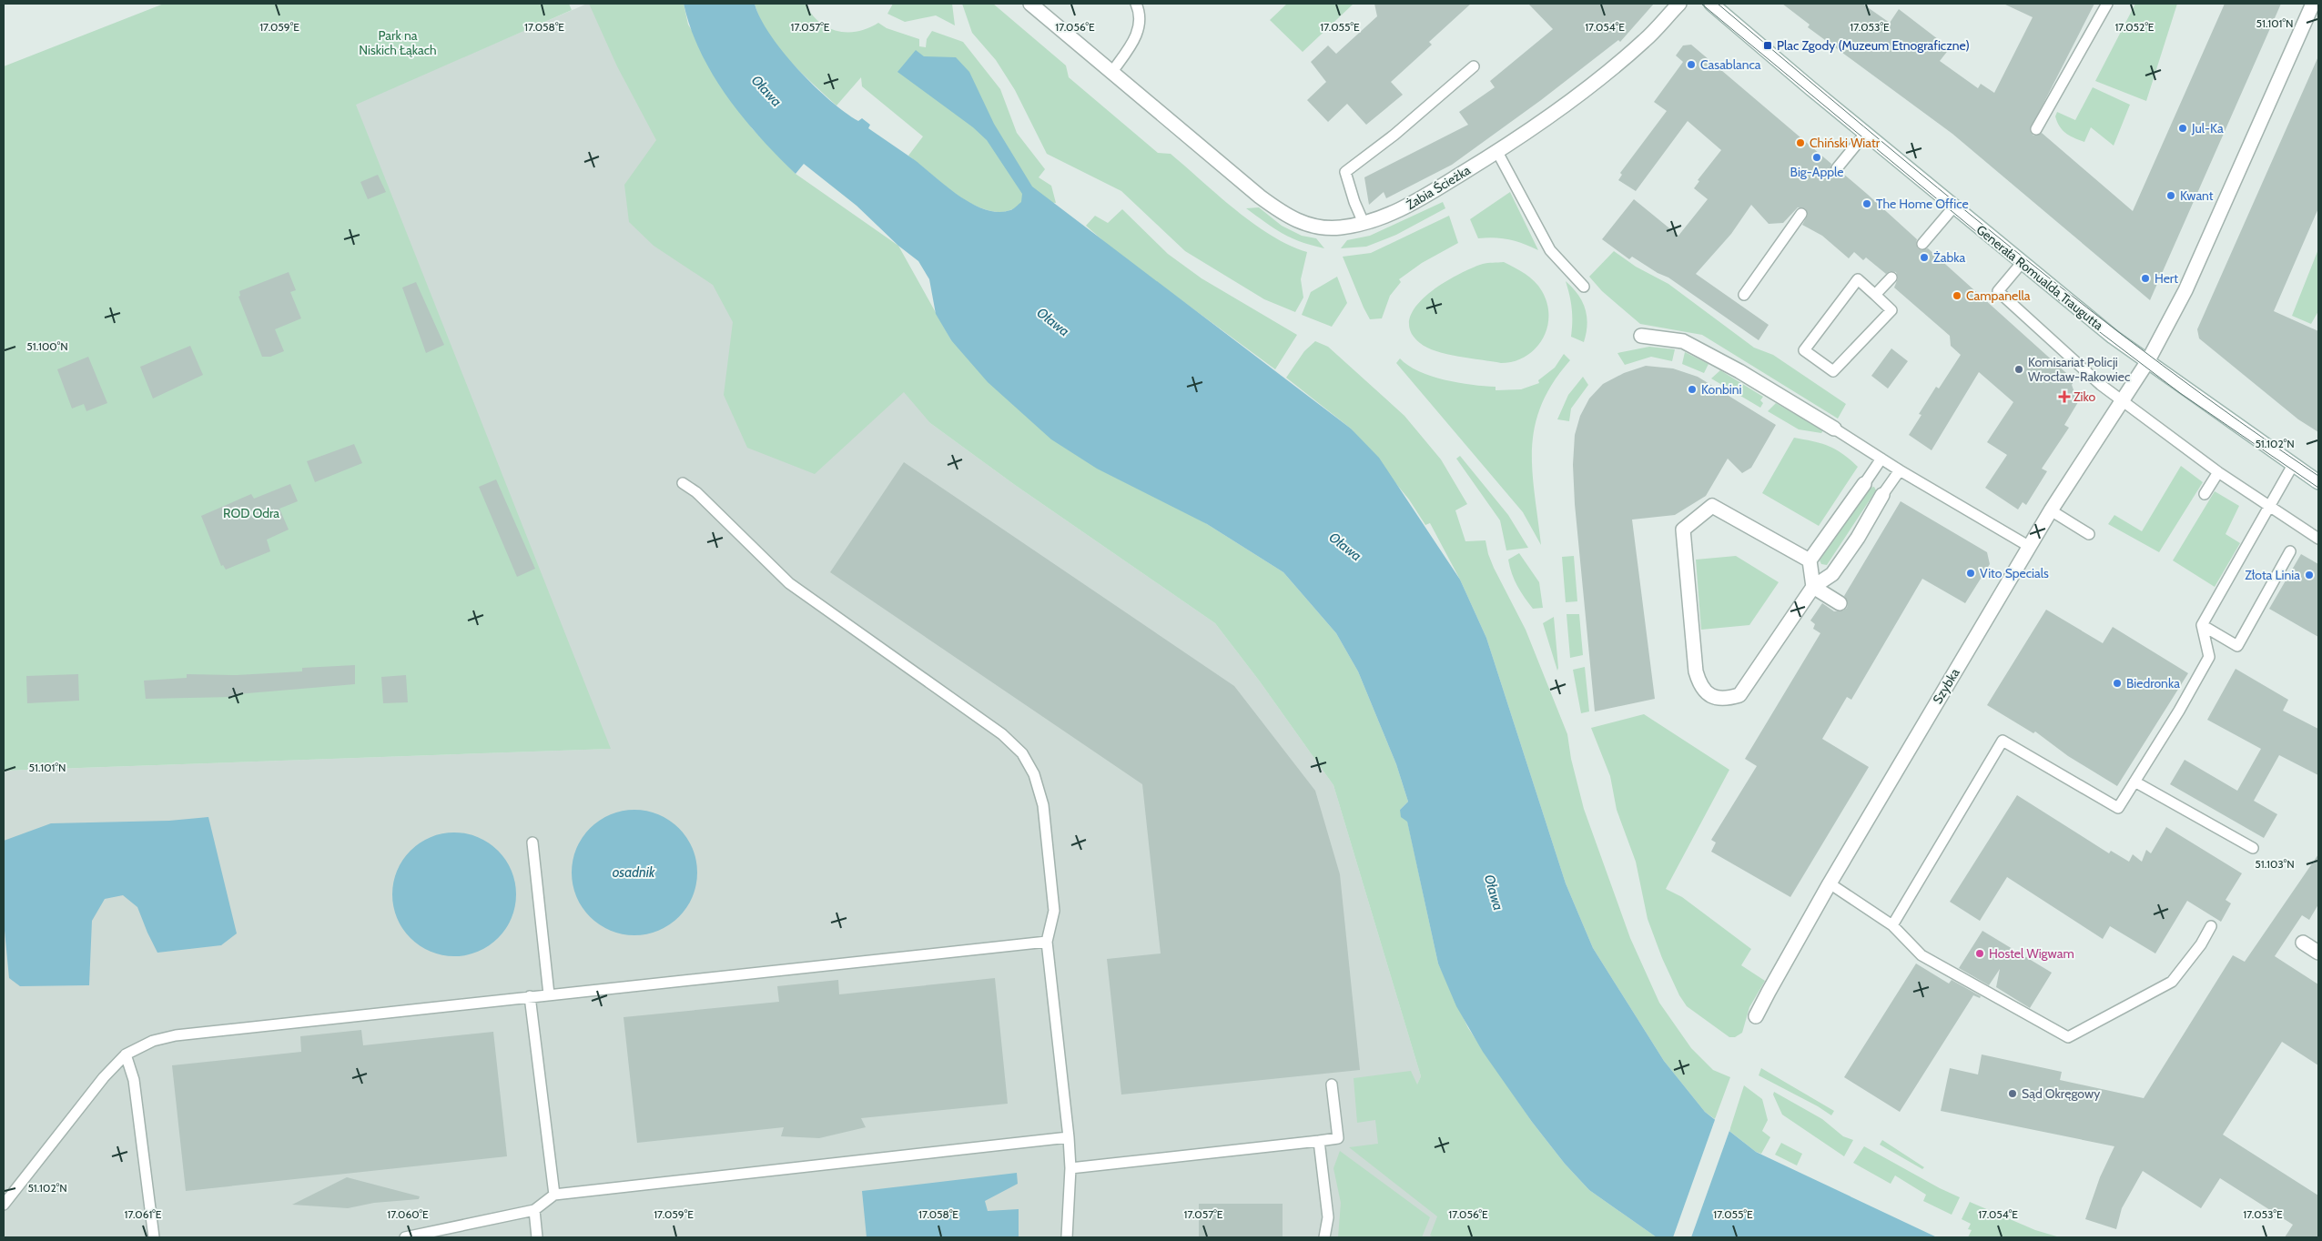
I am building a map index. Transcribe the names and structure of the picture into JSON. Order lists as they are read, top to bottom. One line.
{"streets":{"street":["Żabia Ścieżka","Generała Romualda Traugutta","Szybka"]},"crossings":[["Generała Romualda Traugutta","Szybka"]],"water":["Oława","osadnik"],"parks":["Park na Niskich Łąkach","ROD Odra"],"places":{"transit":["Plac Zgody (Muzeum Etnograficzne)"],"other":["Casablanca","Jul-Ka","Chiński Wiatr","Big-Apple","Kwant","The Home Office","Żabka","Hert","Campanella","Komisariat Policji Wrocław-Rakowiec","Konbini","Vito Specials","Złota Linia","Biedronka","Hostel Wigwam","Sąd Okręgowy"],"health":["Ziko"]},"coordinates":["51.101°N","17.059°E","17.058°E","17.057°E","17.056°E","17.055°E","17.054°E","17.053°E","17.052°E","51.100°N","51.102°N","51.103°N","17.061°E","17.060°E"]}
